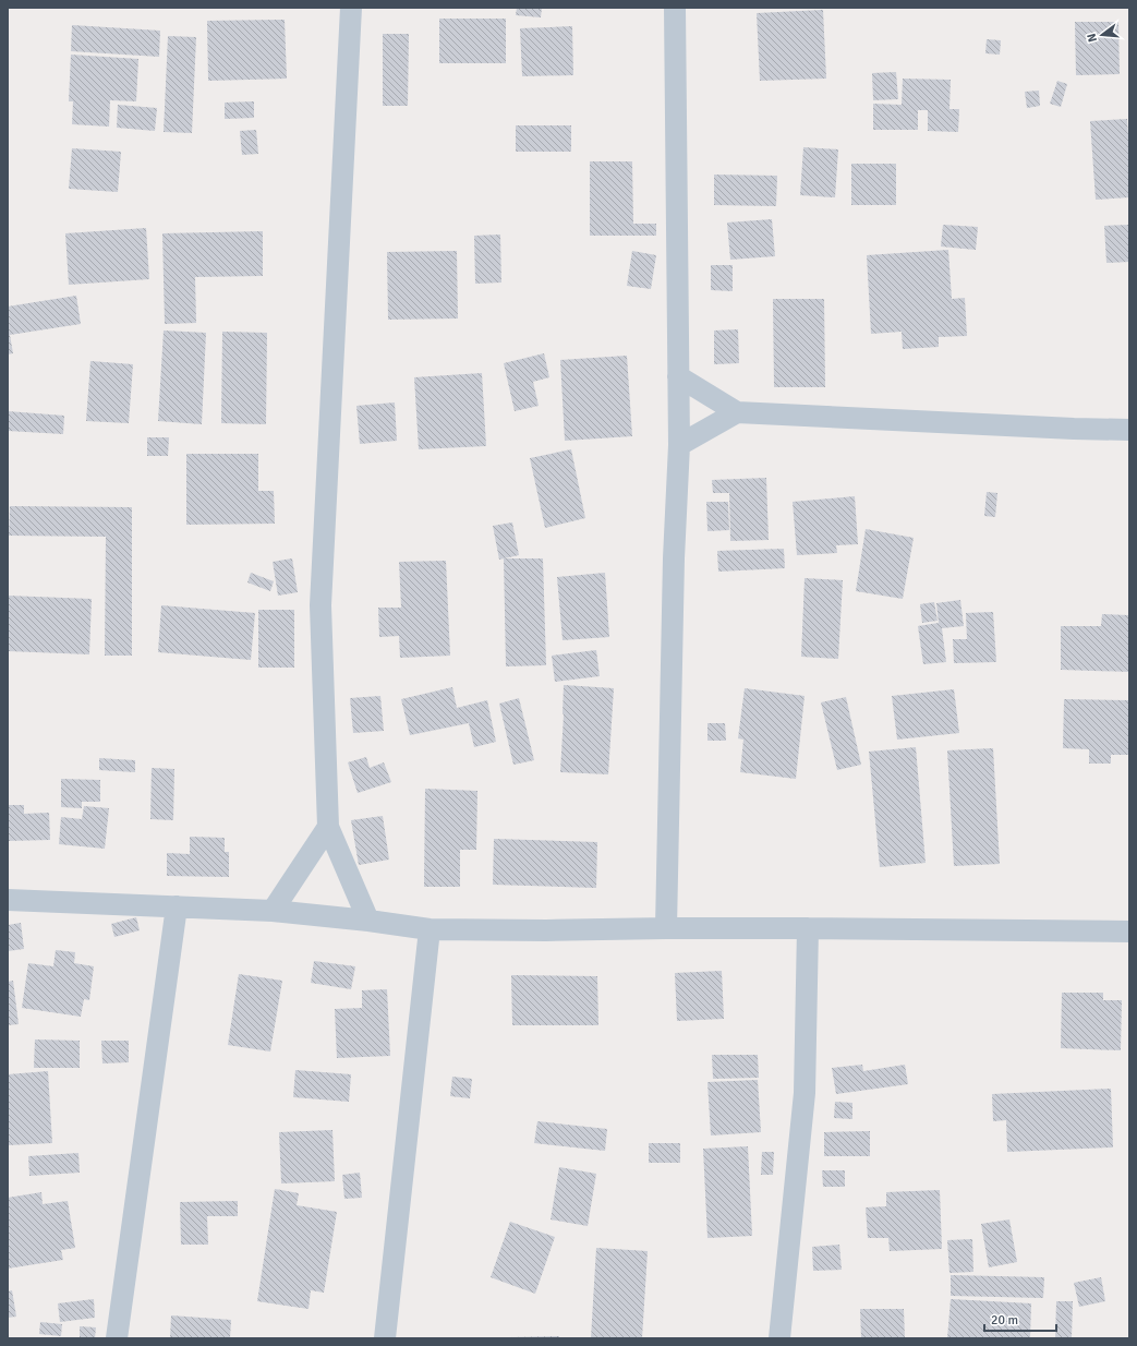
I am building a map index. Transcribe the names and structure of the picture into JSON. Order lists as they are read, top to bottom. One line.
{"scale_bar":"20 m","north":"left"}
